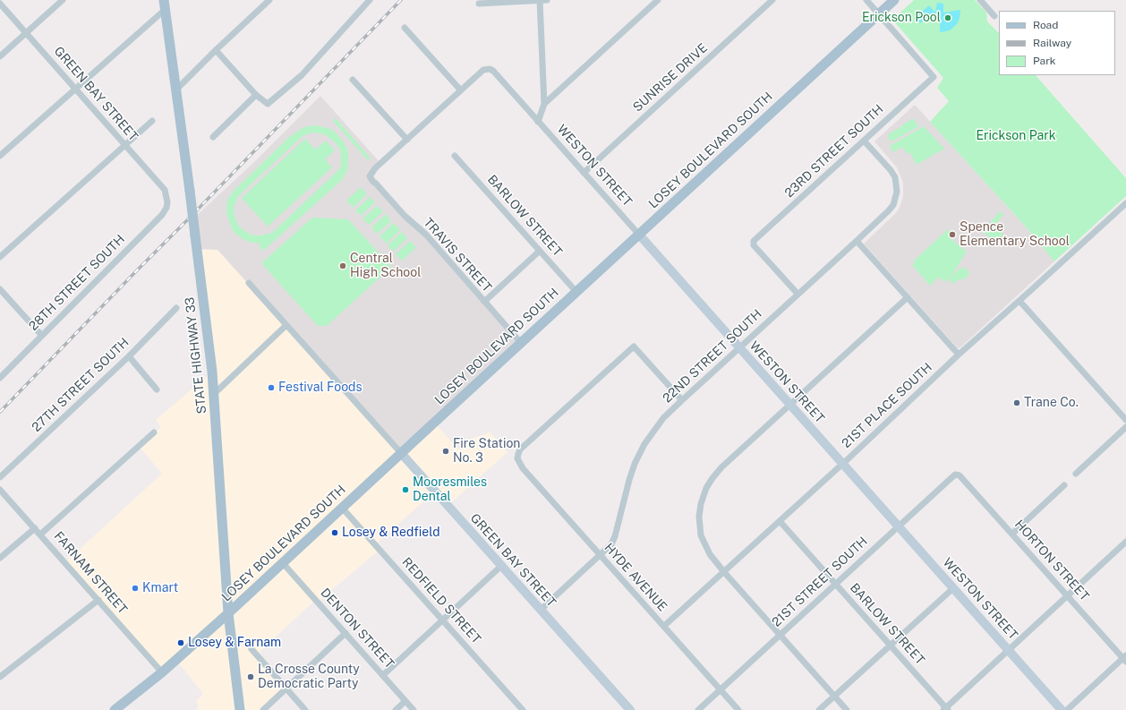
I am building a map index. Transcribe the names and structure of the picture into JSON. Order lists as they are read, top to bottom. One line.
{"streets":{"main road":["LOSEY BOULEVARD SOUTH","STATE HIGHWAY 33"],"street":["SUNRISE DRIVE","GREEN BAY STREET","23RD STREET SOUTH","WESTON STREET","BARLOW STREET","TRAVIS STREET","28TH STREET SOUTH","22ND STREET SOUTH","27TH STREET SOUTH","21ST PLACE SOUTH","HORTON STREET","FARNAM STREET","HYDE AVENUE","21ST STREET SOUTH","REDFIELD STREET","DENTON STREET"]},"crossings":[["SUNRISE DRIVE","WESTON STREET"],["GREEN BAY STREET","LOSEY BOULEVARD SOUTH"],["GREEN BAY STREET","28TH STREET SOUTH"],["GREEN BAY STREET","22ND STREET SOUTH"],["LOSEY BOULEVARD SOUTH","23RD STREET SOUTH"],["LOSEY BOULEVARD SOUTH","WESTON STREET"],["LOSEY BOULEVARD SOUTH","BARLOW STREET"],["LOSEY BOULEVARD SOUTH","TRAVIS STREET"],["LOSEY BOULEVARD SOUTH","STATE HIGHWAY 33"],["LOSEY BOULEVARD SOUTH","FARNAM STREET"],["LOSEY BOULEVARD SOUTH","REDFIELD STREET"],["LOSEY BOULEVARD SOUTH","DENTON STREET"],["23RD STREET SOUTH","22ND STREET SOUTH"],["WESTON STREET","22ND STREET SOUTH"],["WESTON STREET","21ST PLACE SOUTH"],["WESTON STREET","21ST STREET SOUTH"],["BARLOW STREET","21ST PLACE SOUTH"],["BARLOW STREET","21ST STREET SOUTH"],["22ND STREET SOUTH","HYDE AVENUE"],["21ST PLACE SOUTH","HYDE AVENUE"],["HORTON STREET","21ST STREET SOUTH"],["HYDE AVENUE","21ST STREET SOUTH"]],"parks":["Erickson Park"],"places":["Erickson Pool","Spence Elementary School","Central High School","Festival Foods","Trane Co.","Fire Station No. 3","Mooresmiles Dental","Losey & Redfield","Kmart","Losey & Farnam","La Crosse County Democratic Party"],"legend":["Road","Railway","Park"]}
